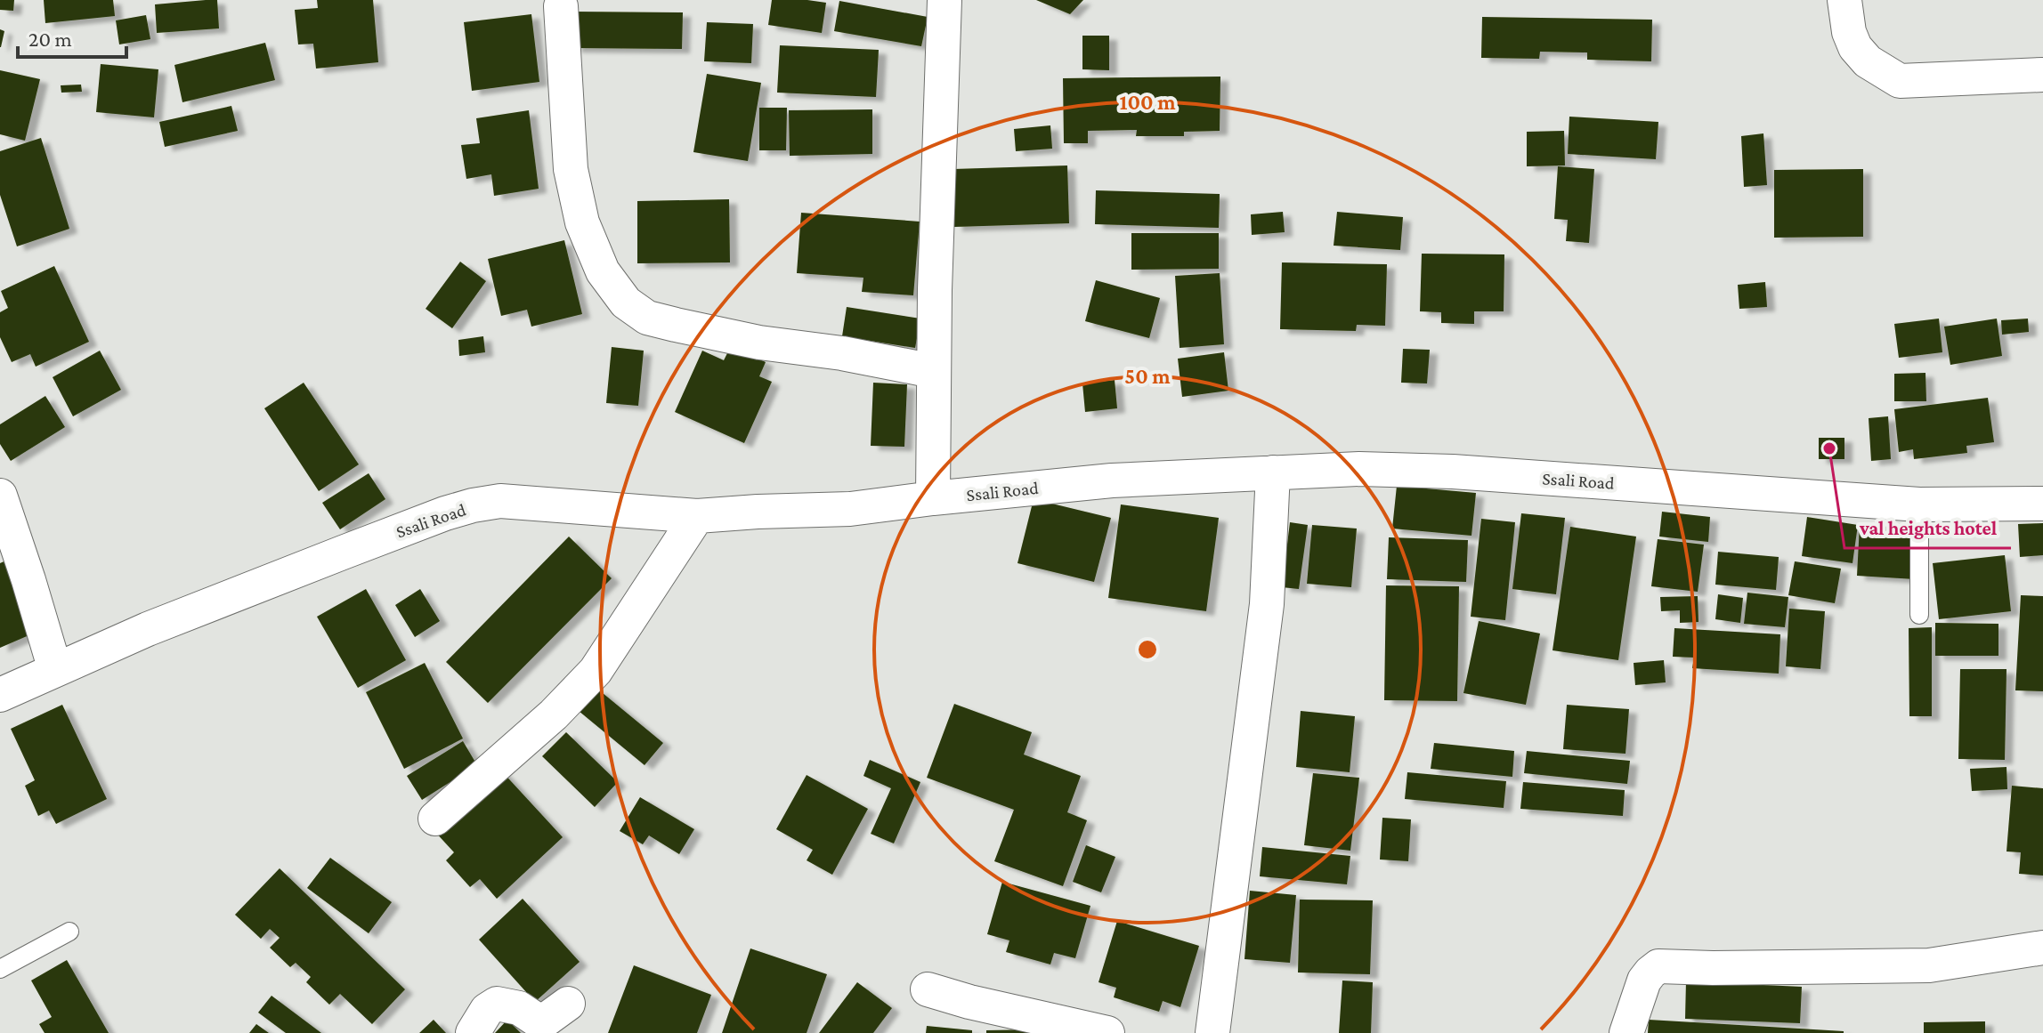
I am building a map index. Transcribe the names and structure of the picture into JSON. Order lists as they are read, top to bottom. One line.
{"streets":{"street":["Ssali Road"]},"places":["val heights hotel"],"scale_bar":"20 m","rings":["100 m","50 m"]}
